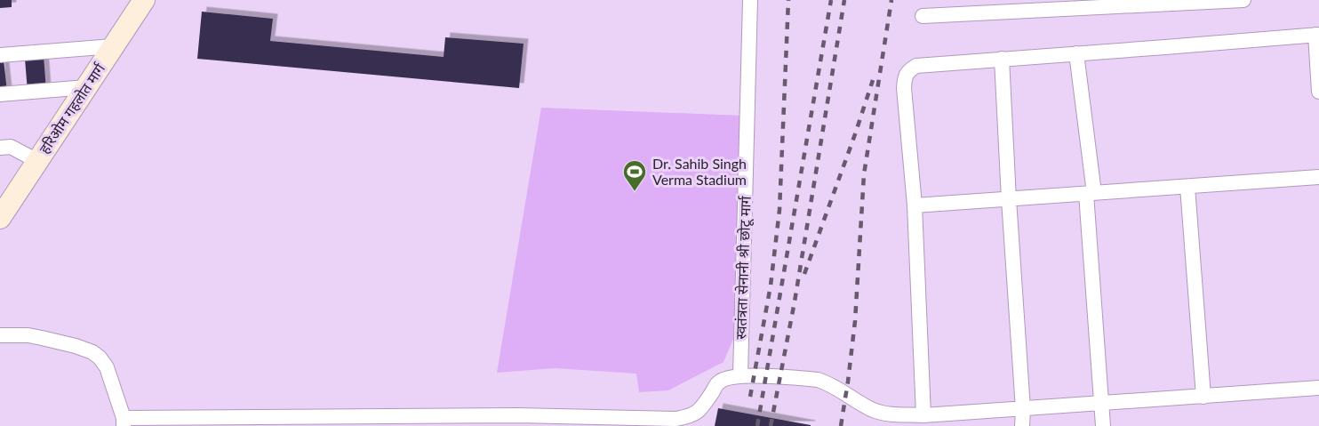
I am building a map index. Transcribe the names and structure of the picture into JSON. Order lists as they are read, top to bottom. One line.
{"streets":{"street":["हरिओम गहलोत मार्ग","स्वतंत्रता सेनानी श्री छोटू मार्ग"]},"places":{"sports":["Dr. Sahib Singh Verma Stadium"]}}
